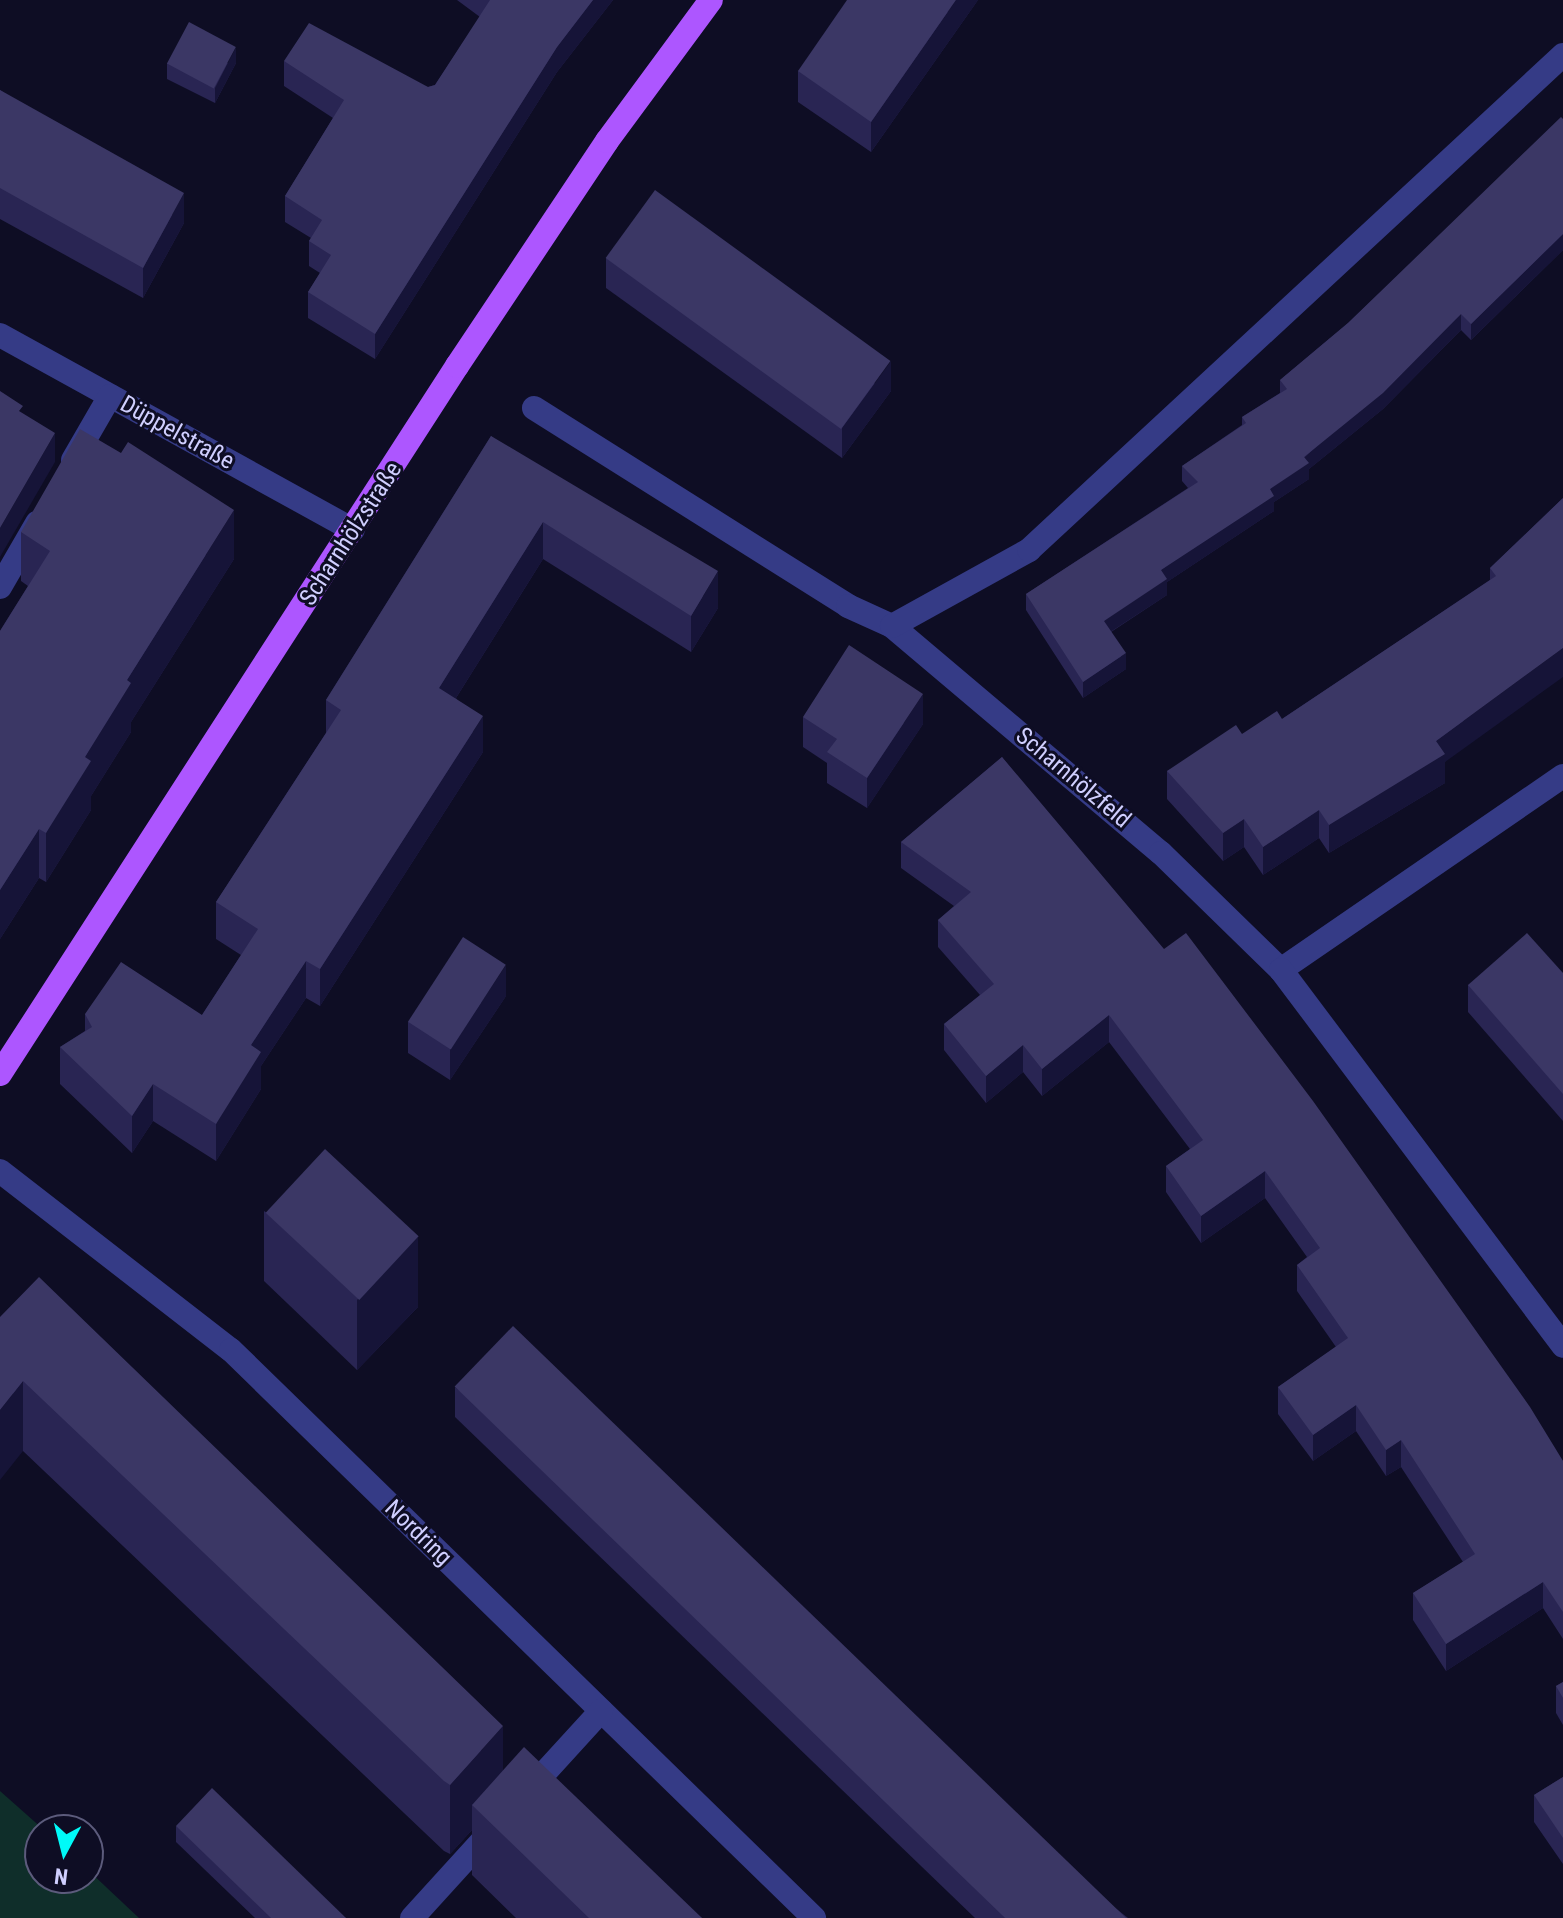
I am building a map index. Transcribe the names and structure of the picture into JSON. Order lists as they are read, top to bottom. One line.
{"streets":{"main road":["Scharnhölzstraße"],"street":["Düppelstraße","Scharnhölzfeld","Nordring"]},"crossings":[["Düppelstraße","Scharnhölzstraße"]],"north":"bottom"}
